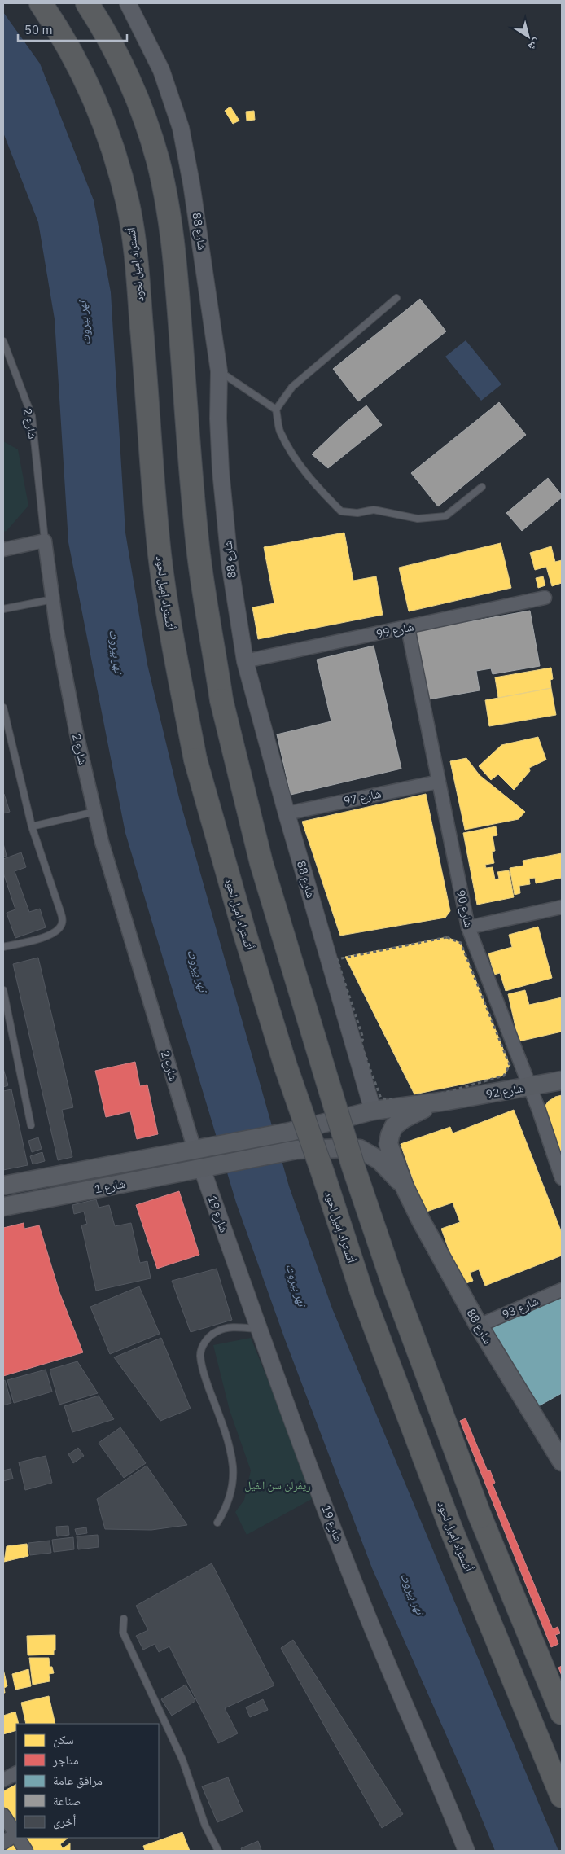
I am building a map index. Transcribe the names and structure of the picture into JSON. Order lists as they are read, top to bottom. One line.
{"streets":{"highway":["أتستراد إميل لحود"],"main road":["شارع 88","شارع 92","شارع 1"],"street":["شارع 2","شارع 99","شارع 97","شارع 90","شارع 19","شارع 93"]},"crossings":[["شارع 88","شارع 99"],["شارع 88","شارع 97"],["شارع 88","شارع 1"],["شارع 88","شارع 93"],["شارع 2","شارع 1"],["شارع 99","شارع 90"],["شارع 97","شارع 90"],["شارع 90","شارع 92"],["شارع 92","شارع 1"],["شارع 1","شارع 19"]],"water":["نهر بيروت"],"parks":["ريفرلن سن الفيل"],"legend":["سكن","متاجر","مرافق عامة","صناعة","أخرى"],"scale_bar":"50 m","north":"bottom right"}
